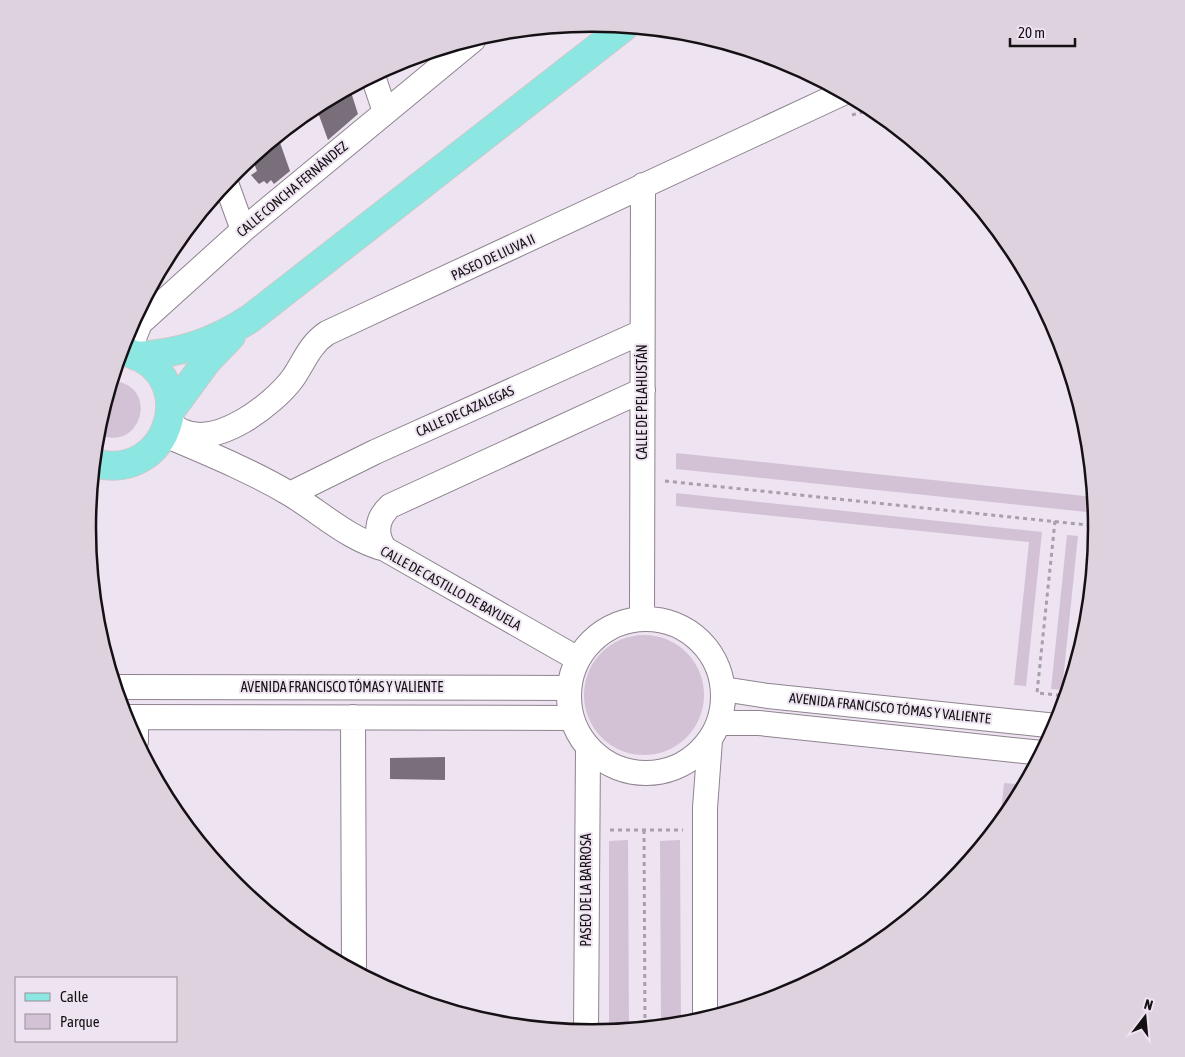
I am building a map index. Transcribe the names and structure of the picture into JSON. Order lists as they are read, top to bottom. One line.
{"streets":{"street":["CALLE CONCHA FERNÁNDEZ","PASEO DE LIUVA II","CALLE DE PELAHUSTÁN","CALLE DE CAZALEGAS","CALLE DE CASTILLO DE BAYUELA","AVENIDA FRANCISCO TÓMAS Y VALIENTE","PASEO DE LA BARROSA"]},"crossings":[["PASEO DE LIUVA II","CALLE DE PELAHUSTÁN"],["PASEO DE LIUVA II","CALLE DE CASTILLO DE BAYUELA"],["CALLE DE PELAHUSTÁN","CALLE DE CAZALEGAS"],["CALLE DE PELAHUSTÁN","CALLE DE CASTILLO DE BAYUELA"],["CALLE DE PELAHUSTÁN","AVENIDA FRANCISCO TÓMAS Y VALIENTE"],["CALLE DE PELAHUSTÁN","PASEO DE LA BARROSA"],["CALLE DE CAZALEGAS","CALLE DE CASTILLO DE BAYUELA"],["CALLE DE CASTILLO DE BAYUELA","AVENIDA FRANCISCO TÓMAS Y VALIENTE"],["CALLE DE CASTILLO DE BAYUELA","PASEO DE LA BARROSA"],["AVENIDA FRANCISCO TÓMAS Y VALIENTE","PASEO DE LA BARROSA"]],"legend":["Calle","Parque"],"scale_bar":"20 m","north":"top"}
